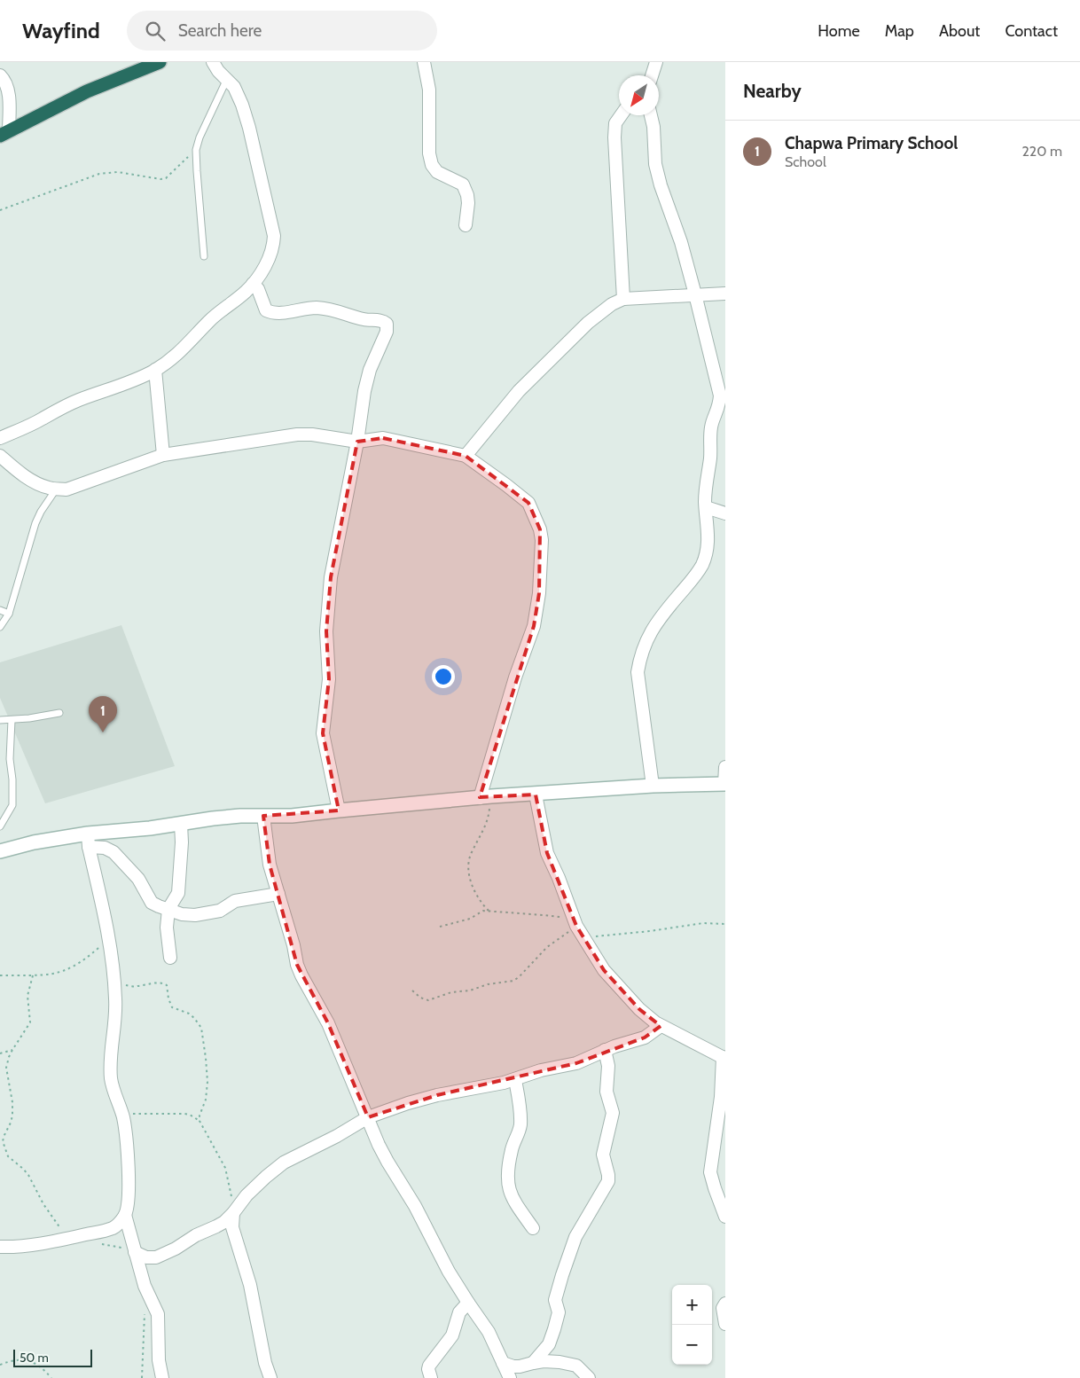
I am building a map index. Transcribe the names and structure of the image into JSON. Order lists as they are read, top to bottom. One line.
{"scale_bar":"50 m","north":"bottom left","page":{"header":"Wayfind","search":"Search here","nav":["Home","Map","About","Contact"],"heading":"Nearby","list":[{"mark":"1","name":"Chapwa Primary School","note":"School","value":"220 m"}],"pins":"1","map_buttons":["+","−"],"scale":"50 m"}}
